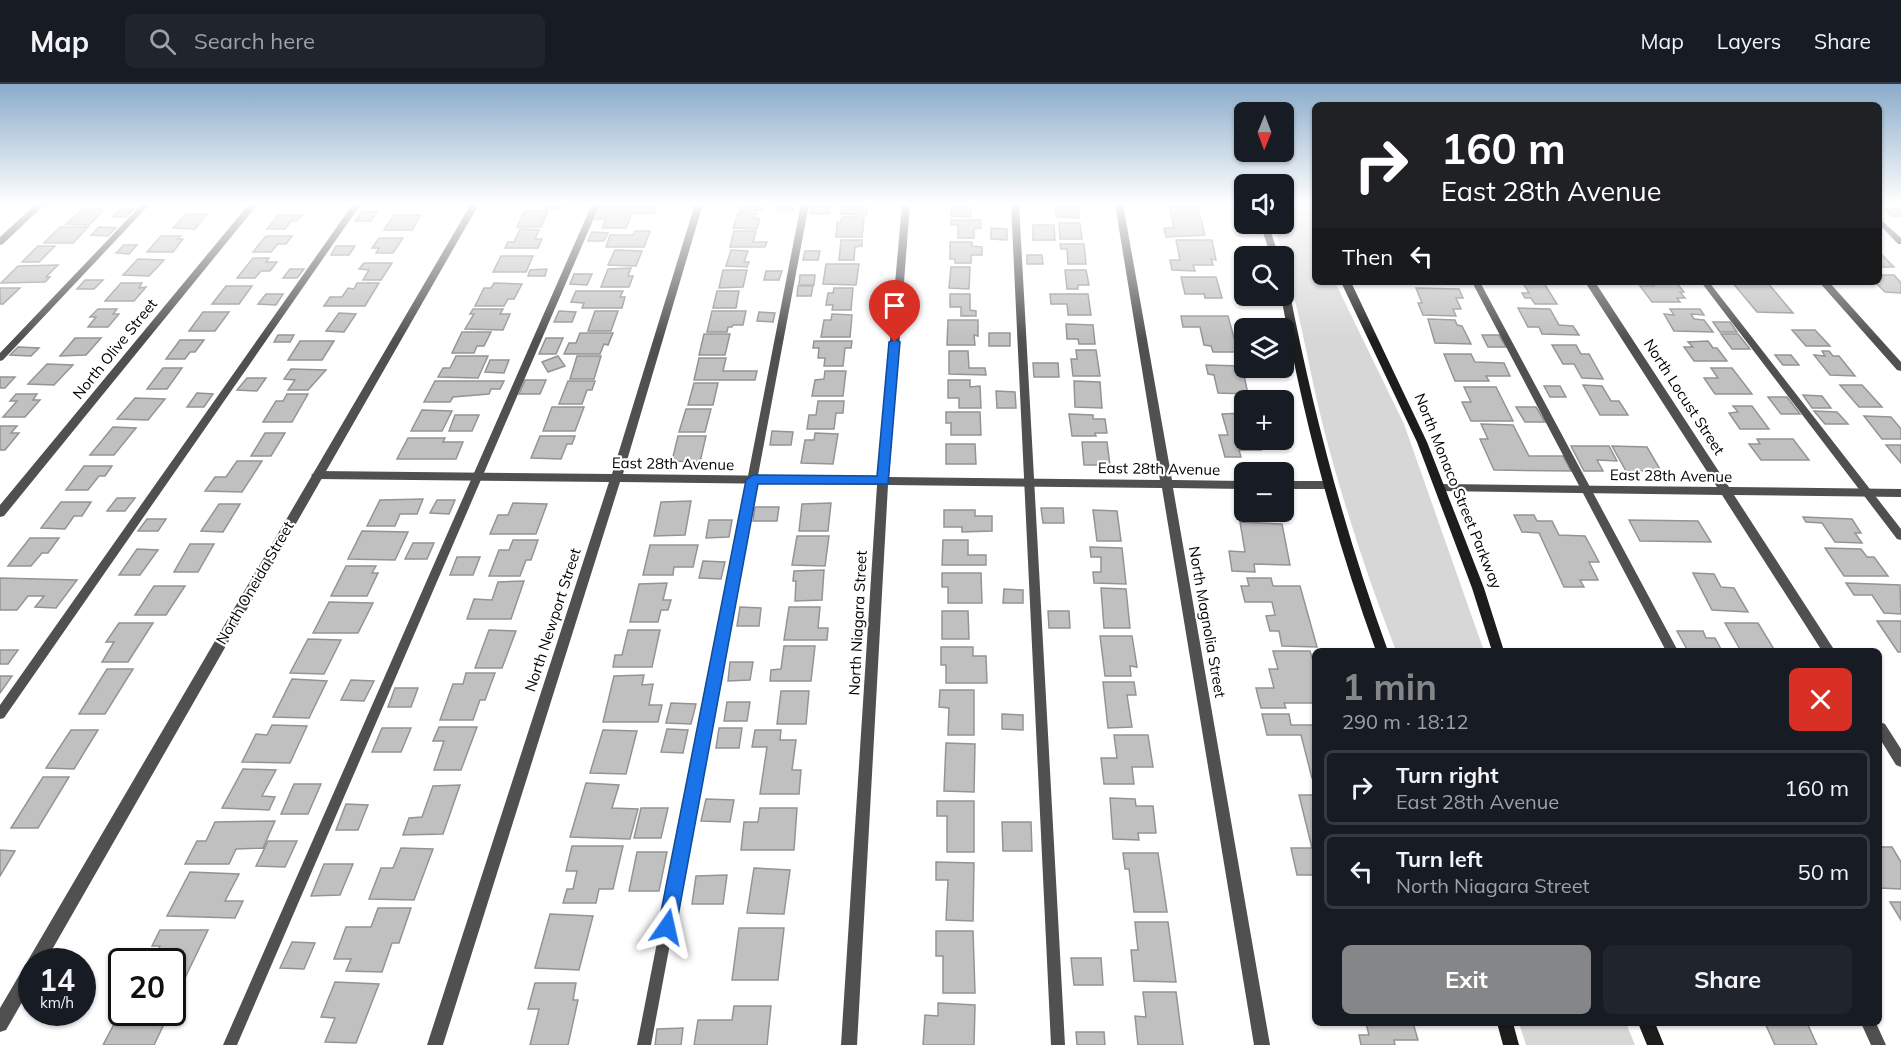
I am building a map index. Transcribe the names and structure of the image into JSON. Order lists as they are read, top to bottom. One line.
{"streets":{"main road":["North Monaco Street Parkway"],"street":["North Olive Street","North Locust Street","East 28th Avenue","North Oneida Street","North Newport Street","North Magnolia Street","North Niagara Street"]},"crossings":[["North Locust Street","East 28th Avenue"],["East 28th Avenue","North Monaco Street Parkway"],["East 28th Avenue","North Oneida Street"],["East 28th Avenue","North Newport Street"],["East 28th Avenue","North Magnolia Street"],["East 28th Avenue","North Niagara Street"]],"north":"bottom","page":{"header":"Map","search":"Search here","nav":["Map","Layers","Share"],"map_buttons":["+","−"],"turn":["160 m","East 28th Avenue"],"then":"Then","heading":["1 min","290 m · 18:12"],"list":[{"name":"Turn right","note":"East 28th Avenue","value":"160 m"},{"name":"Turn left","note":"North Niagara Street","value":"50 m"}],"buttons":["Exit","Share"],"speed":"14 km/h","limit":"20"}}
